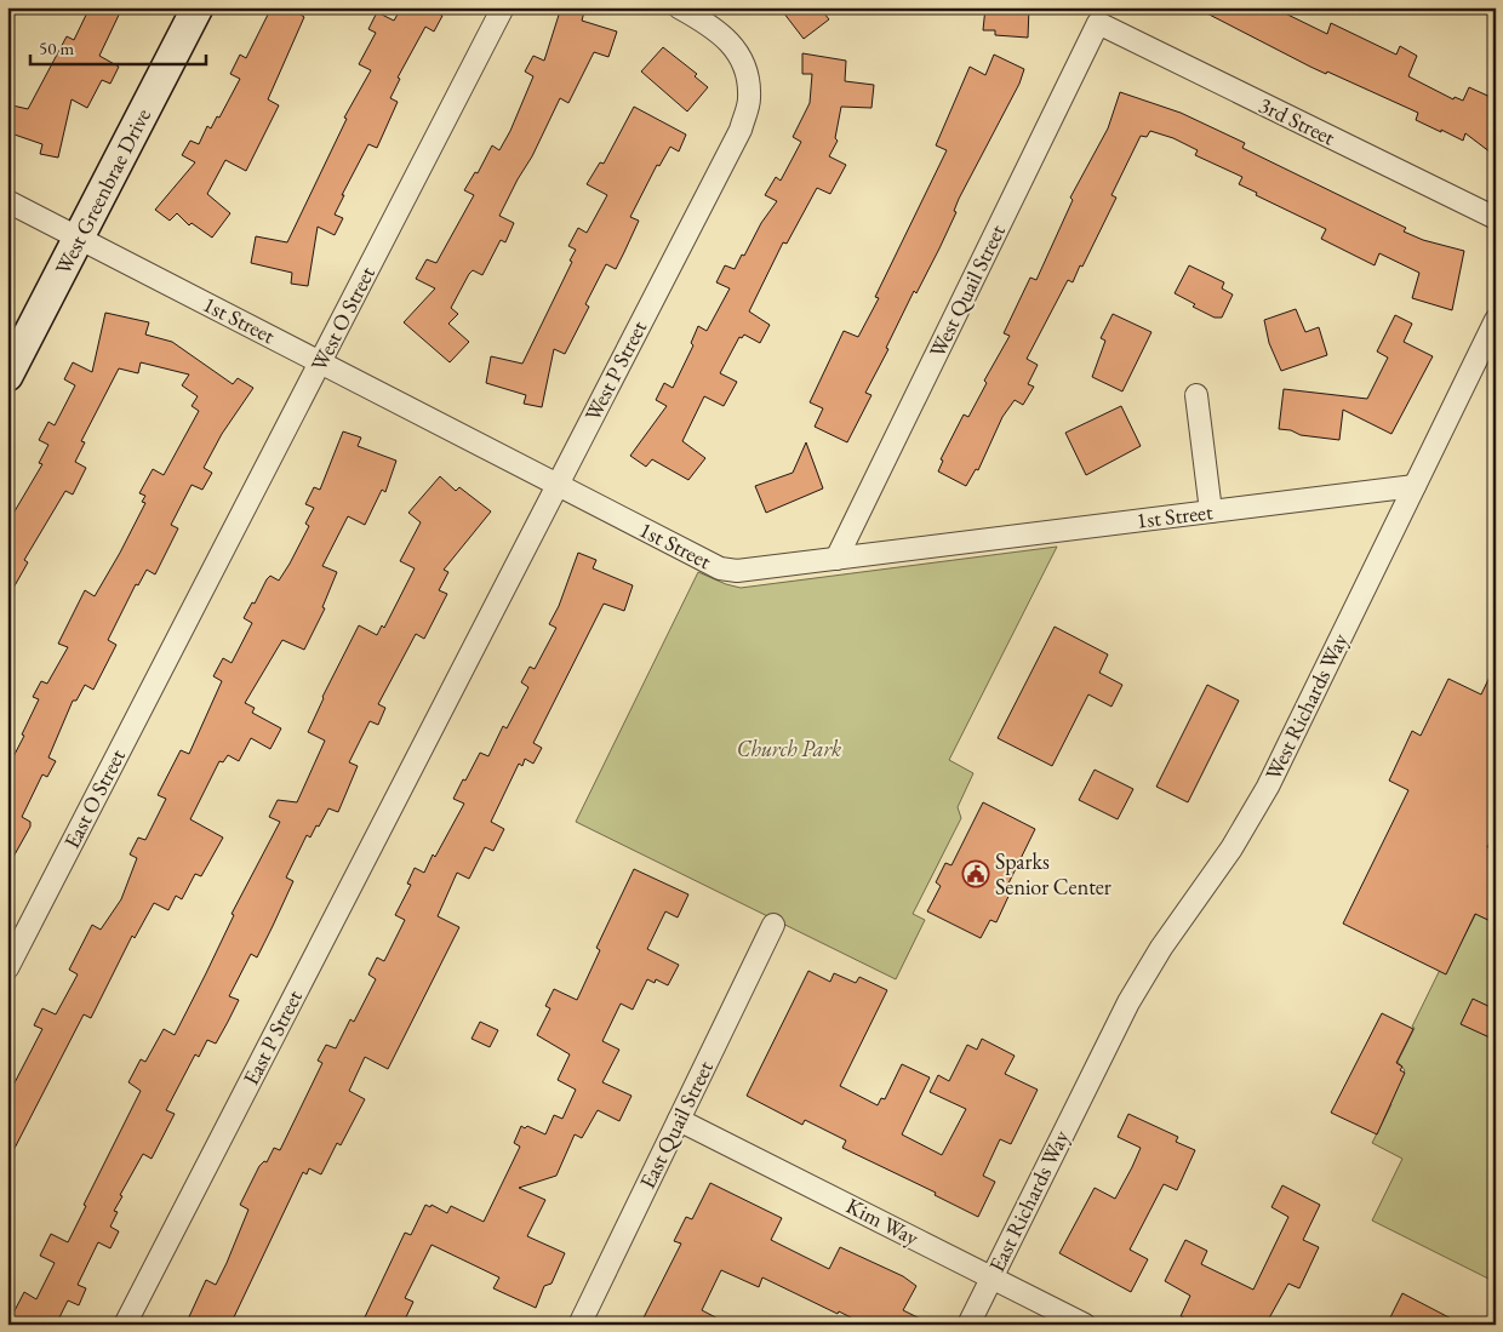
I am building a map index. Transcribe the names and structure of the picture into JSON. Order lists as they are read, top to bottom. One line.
{"streets":{"street":["3rd Street","West Greenbrae Drive","West Quail Street","West O Street","1st Street","West P Street","West Richards Way","East O Street","East P Street","East Quail Street","East Richards Way","Kim Way"]},"crossings":[["3rd Street","West Quail Street"],["West Greenbrae Drive","1st Street"],["West Quail Street","1st Street"],["West O Street","1st Street"],["West O Street","East O Street"],["1st Street","West P Street"],["1st Street","West Richards Way"],["West P Street","East P Street"],["West Richards Way","East Richards Way"],["East Quail Street","Kim Way"],["East Richards Way","Kim Way"]],"parks":["Church Park"],"places":{"public building":["Sparks Senior Center"]},"scale_bar":"50 m"}
